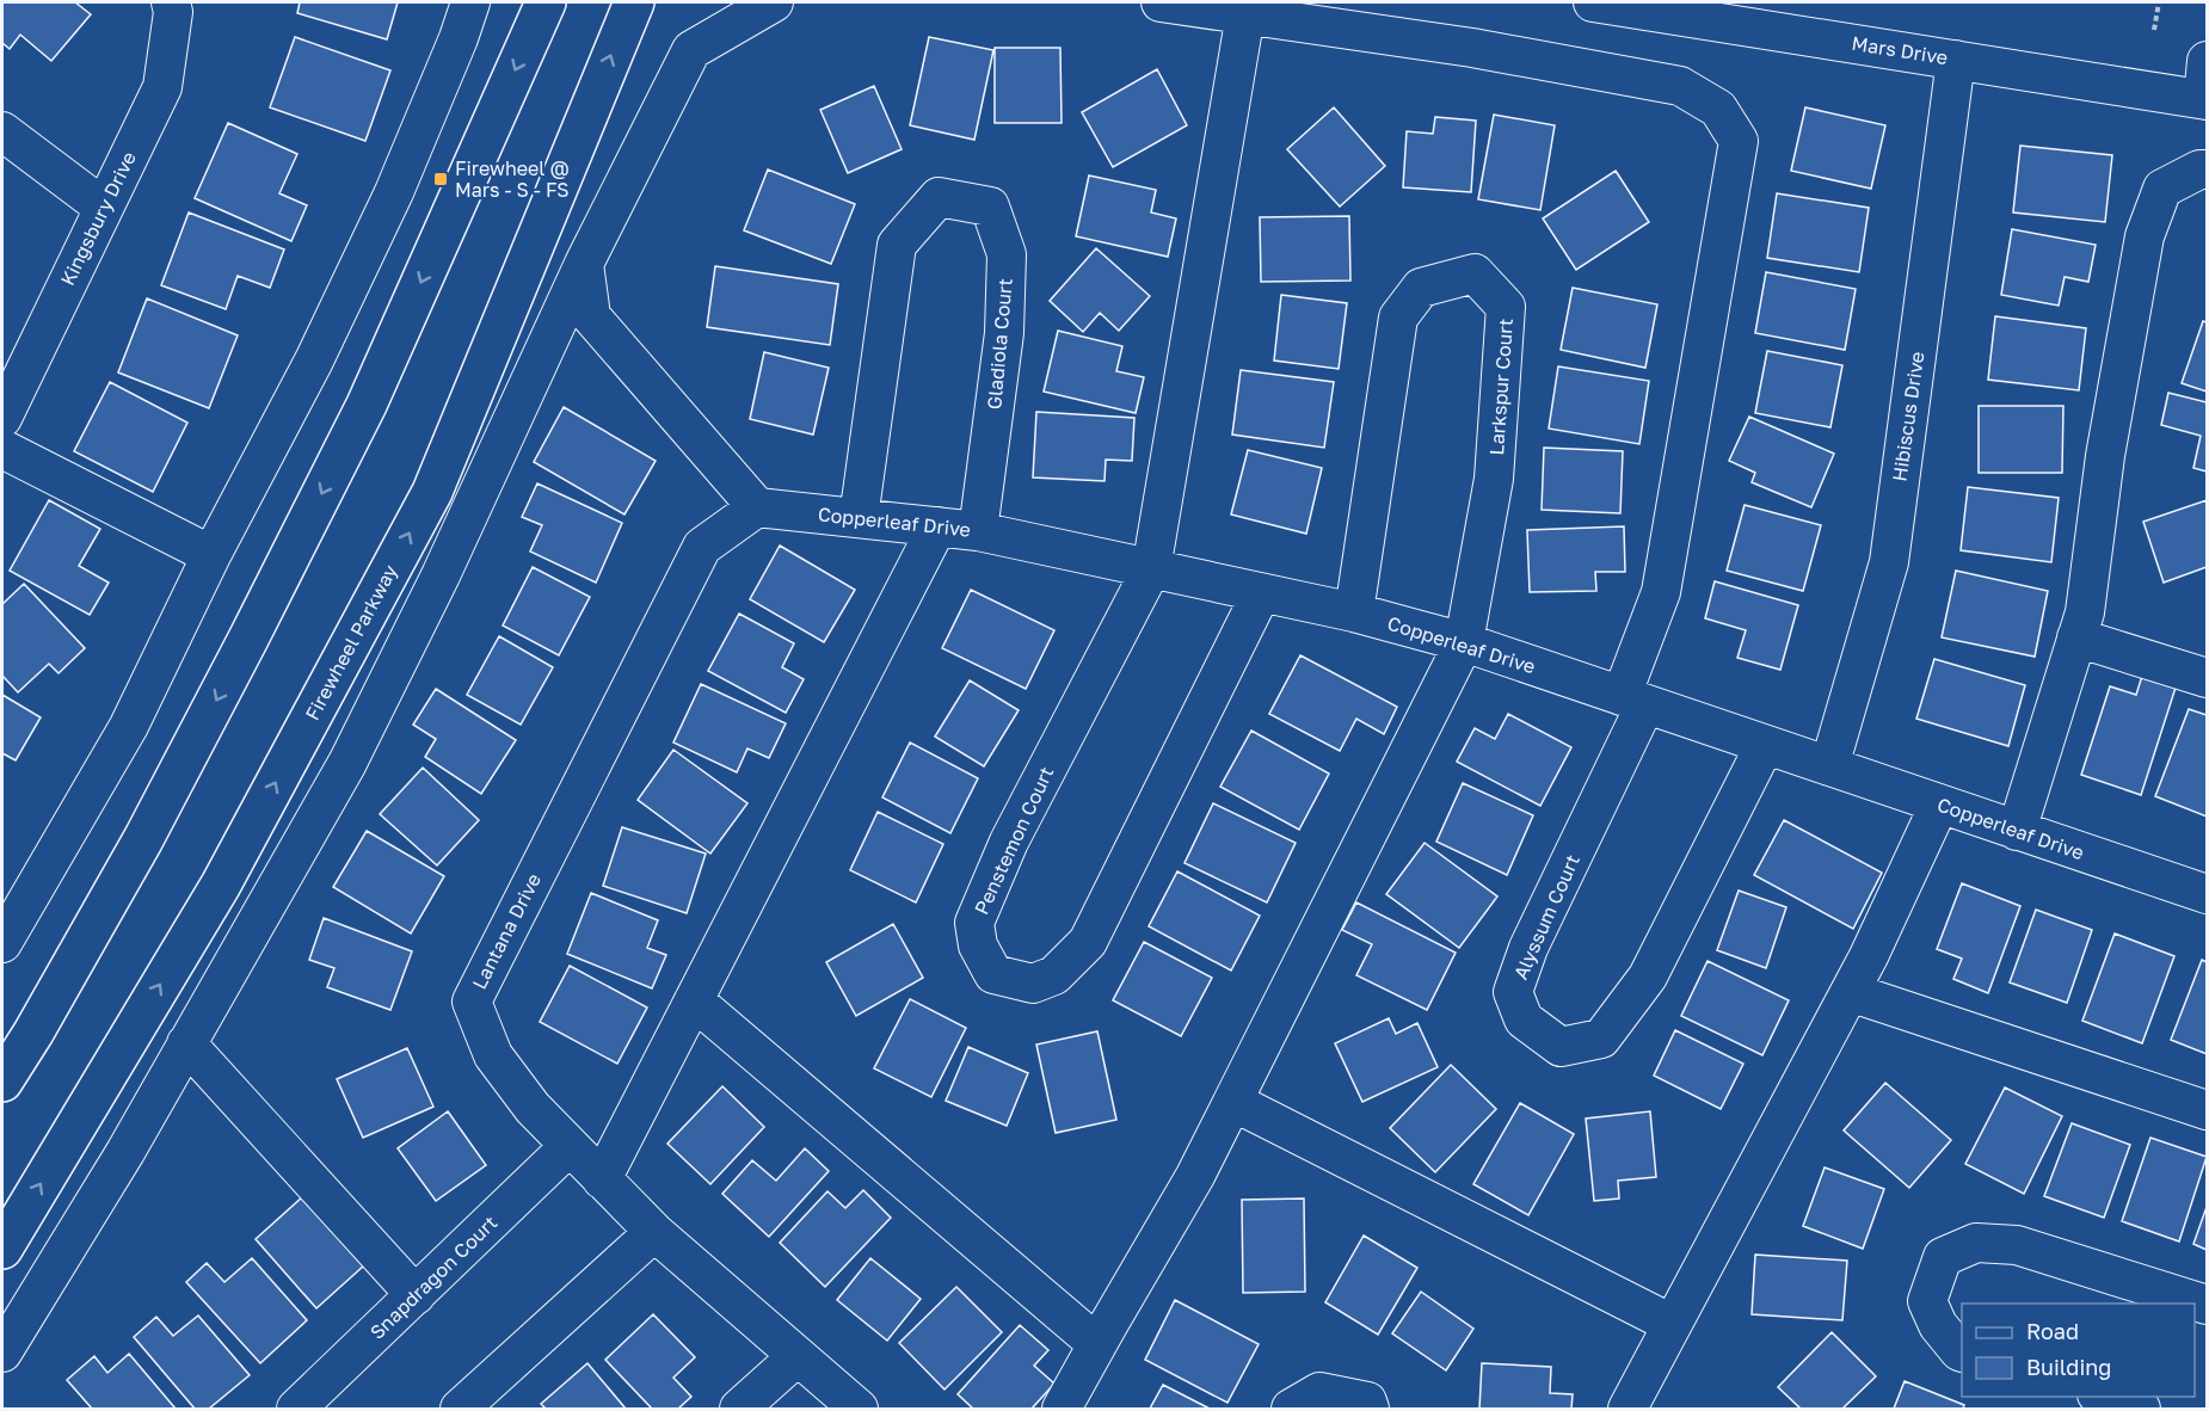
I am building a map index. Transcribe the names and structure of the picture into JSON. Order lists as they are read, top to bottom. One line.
{"streets":{"main road":["Firewheel Parkway"],"street":["Mars Drive","Kingsbury Drive","Gladiola Court","Larkspur Court","Hibiscus Drive","Copperleaf Drive","Penstemon Court","Alyssum Court","Lantana Drive","Snapdragon Court"]},"crossings":[["Mars Drive","Hibiscus Drive"],["Gladiola Court","Copperleaf Drive"],["Larkspur Court","Copperleaf Drive"],["Hibiscus Drive","Copperleaf Drive"],["Copperleaf Drive","Penstemon Court"],["Copperleaf Drive","Alyssum Court"],["Copperleaf Drive","Lantana Drive"],["Lantana Drive","Snapdragon Court"]],"places":{"transit":["Firewheel @ Mars - S - FS"]},"legend":["Road","Building"]}
